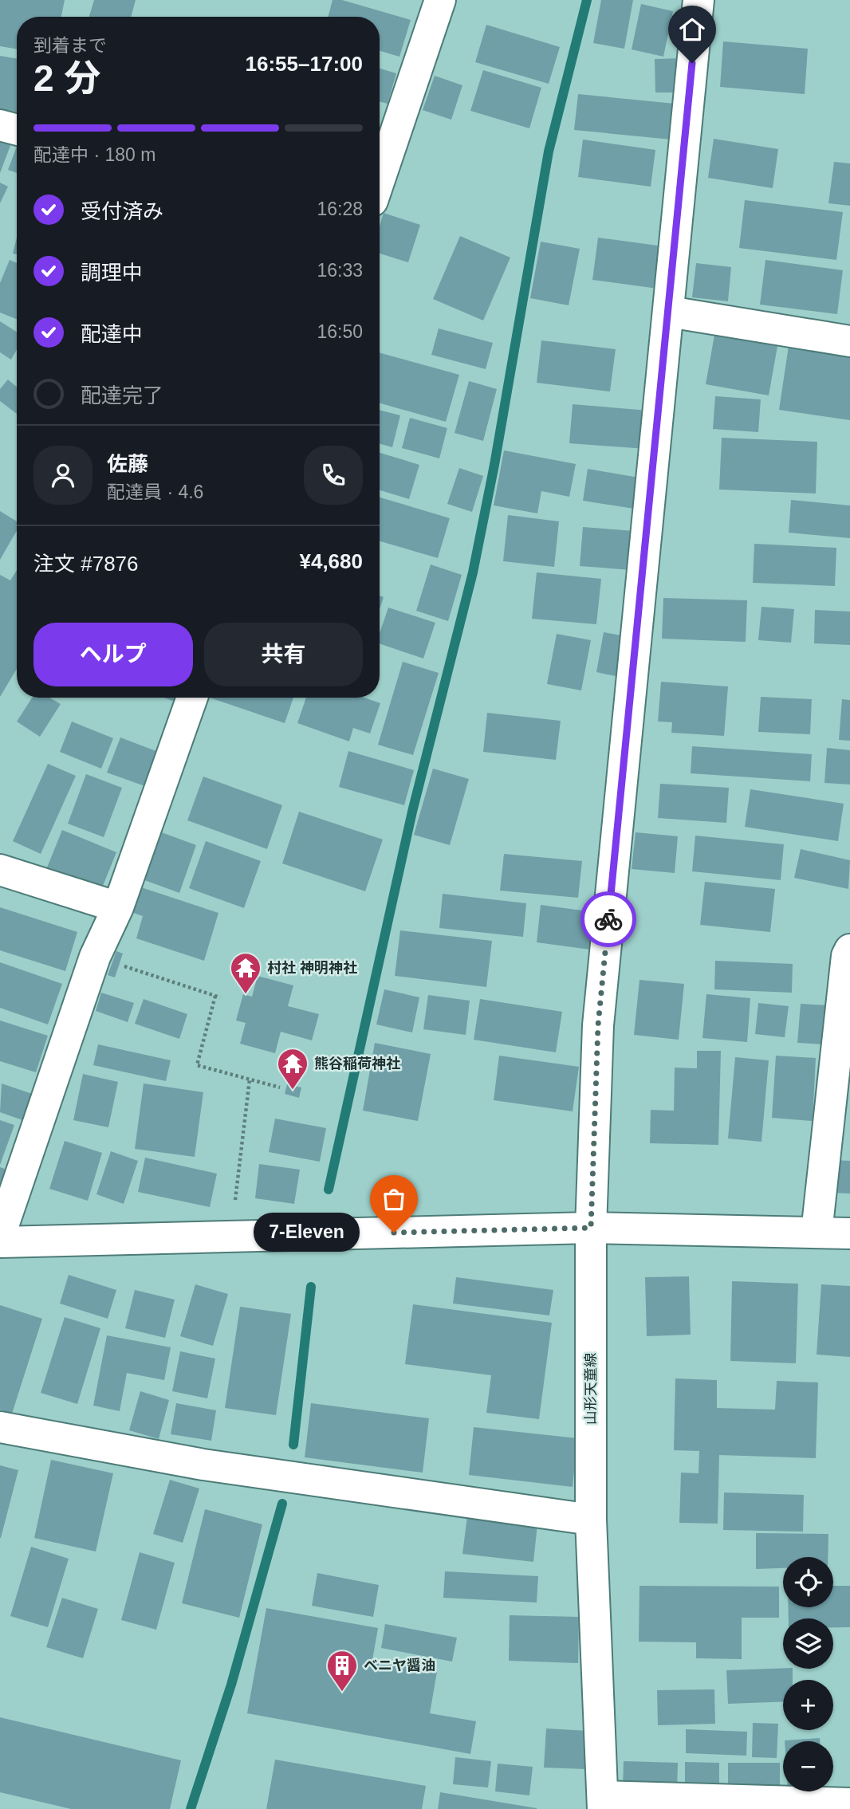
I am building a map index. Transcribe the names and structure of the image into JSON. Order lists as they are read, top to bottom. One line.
{"streets":{"main road":["山形天童線"]},"places":{"temple":["村社 神明神社","熊谷稲荷神社"],"other":["7-Eleven"],"building":["ベニヤ醤油"]},"page":{"heading":["2 分","到着まで","16:55–17:00"],"panel":["佐藤","配達員 · 4.6","注文 #7876","¥4,680"],"bar":"配達中 · 180 m","list":[["受付済み","16:28"],["調理中","16:33"],["配達中","16:50"],"配達完了"],"buttons":["ヘルプ","共有"],"bubble":"7-Eleven","map_buttons":["+","−"]}}
